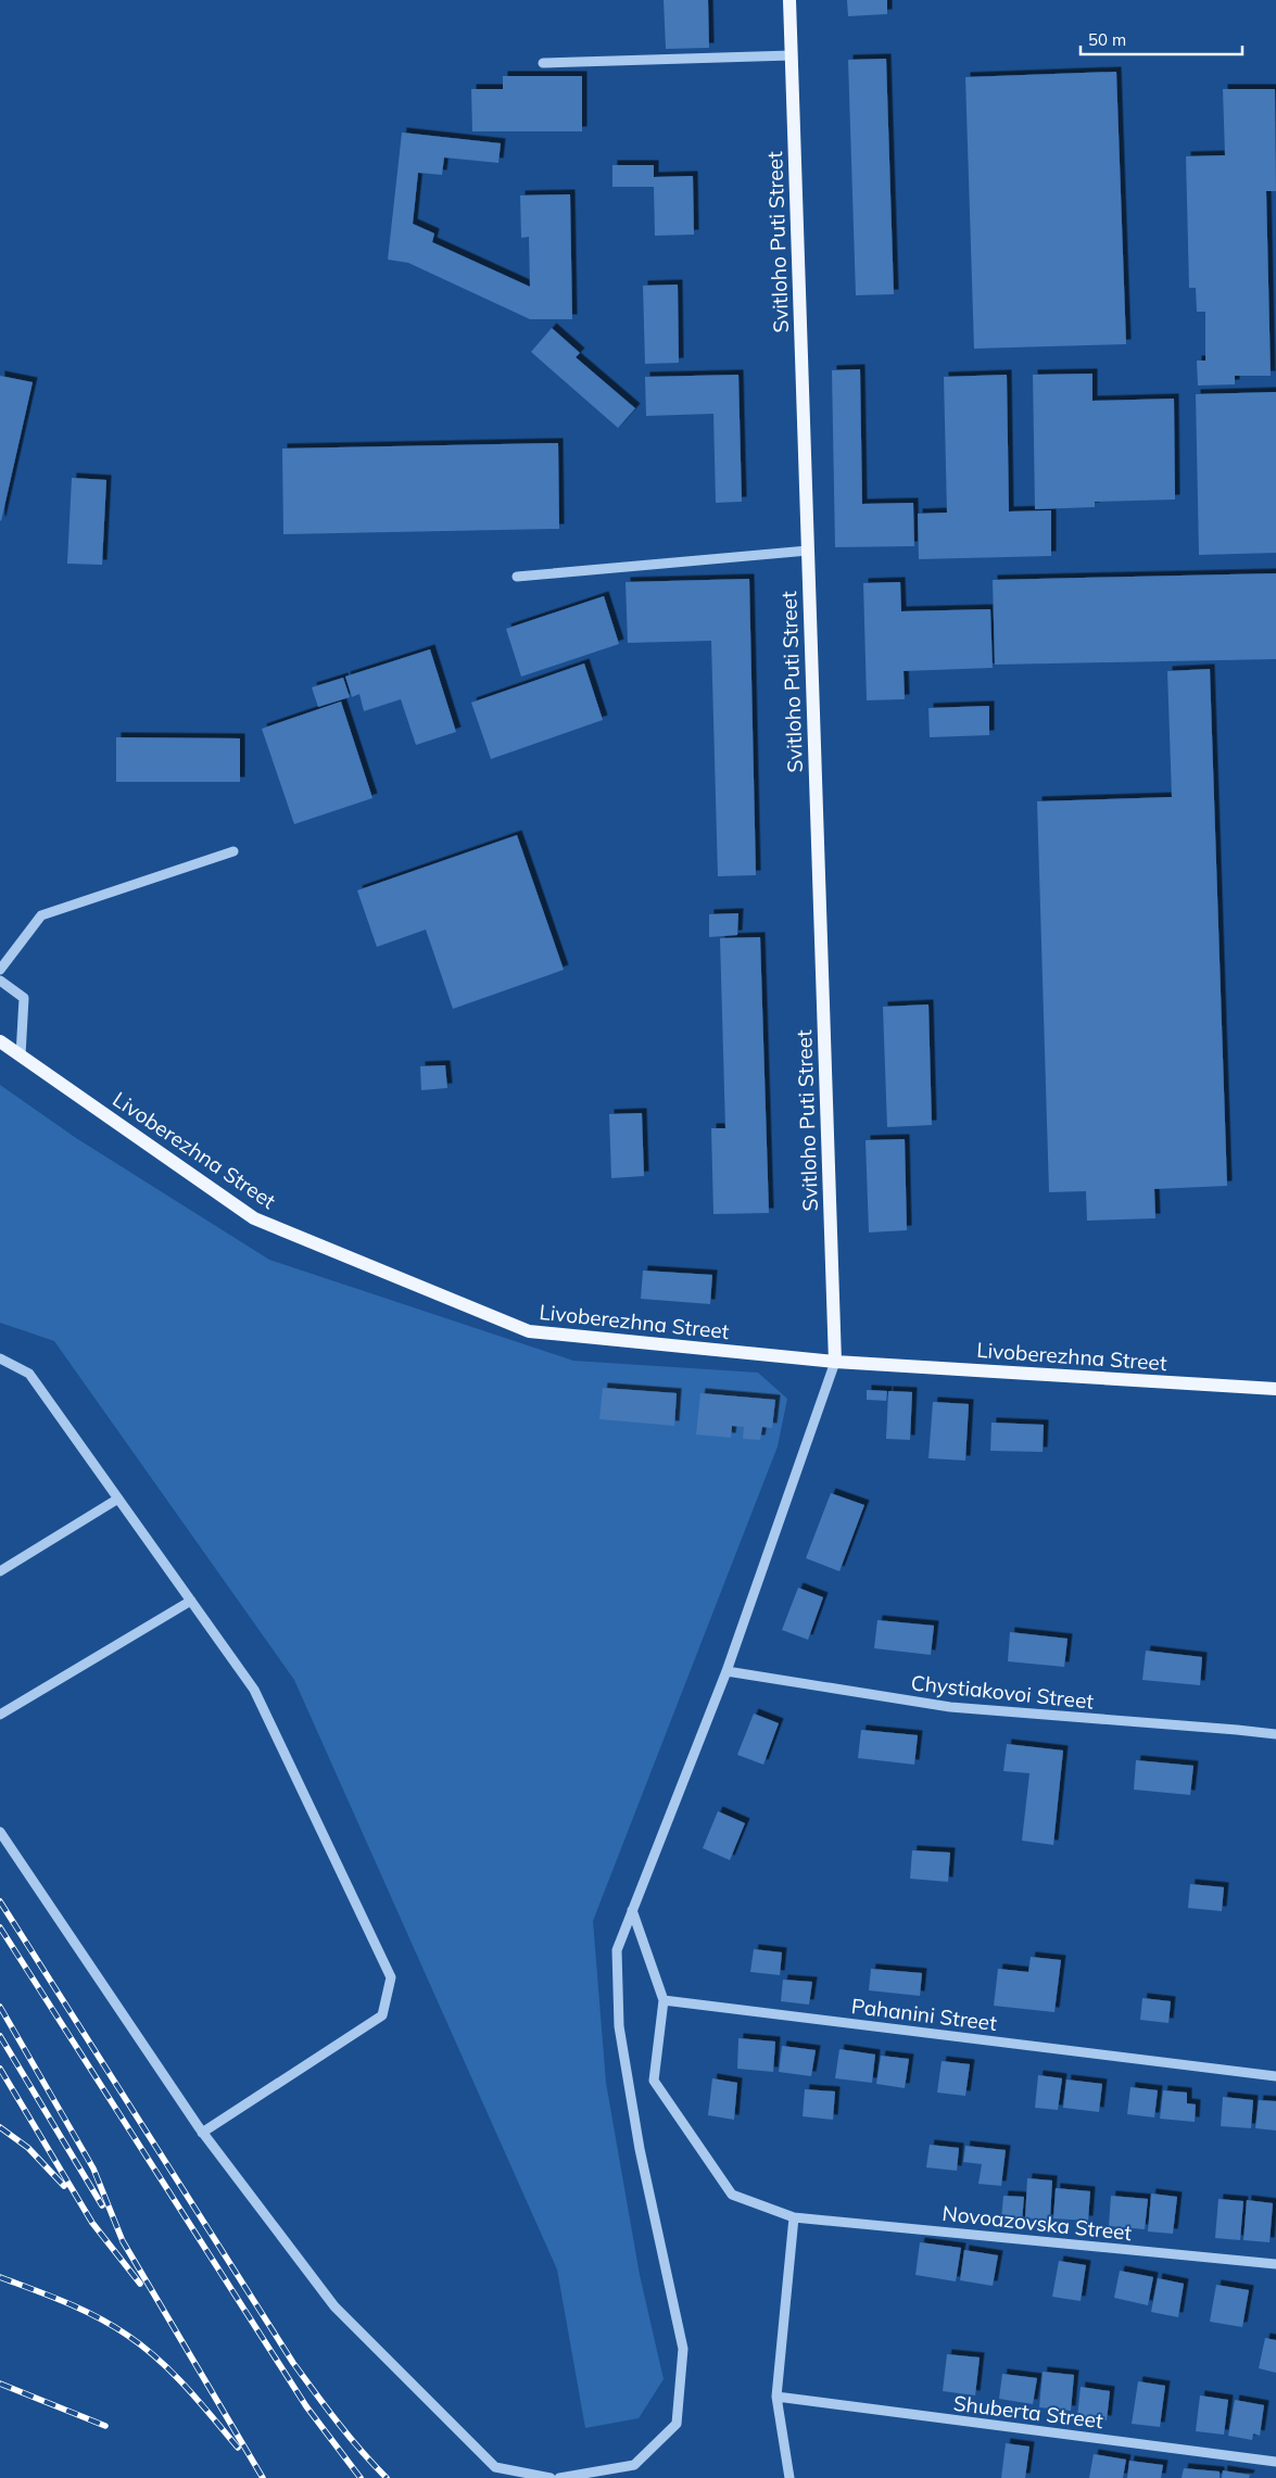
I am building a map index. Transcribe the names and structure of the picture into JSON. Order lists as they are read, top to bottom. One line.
{"streets":{"main road":["Svitloho Puti Street","Livoberezhna Street"],"street":["Chystiakovoi Street","Pahanini Street","Novoazovska Street","Shuberta Street"]},"crossings":[["Svitloho Puti Street","Livoberezhna Street"],["Pahanini Street","Novoazovska Street"]],"scale_bar":"50 m"}
